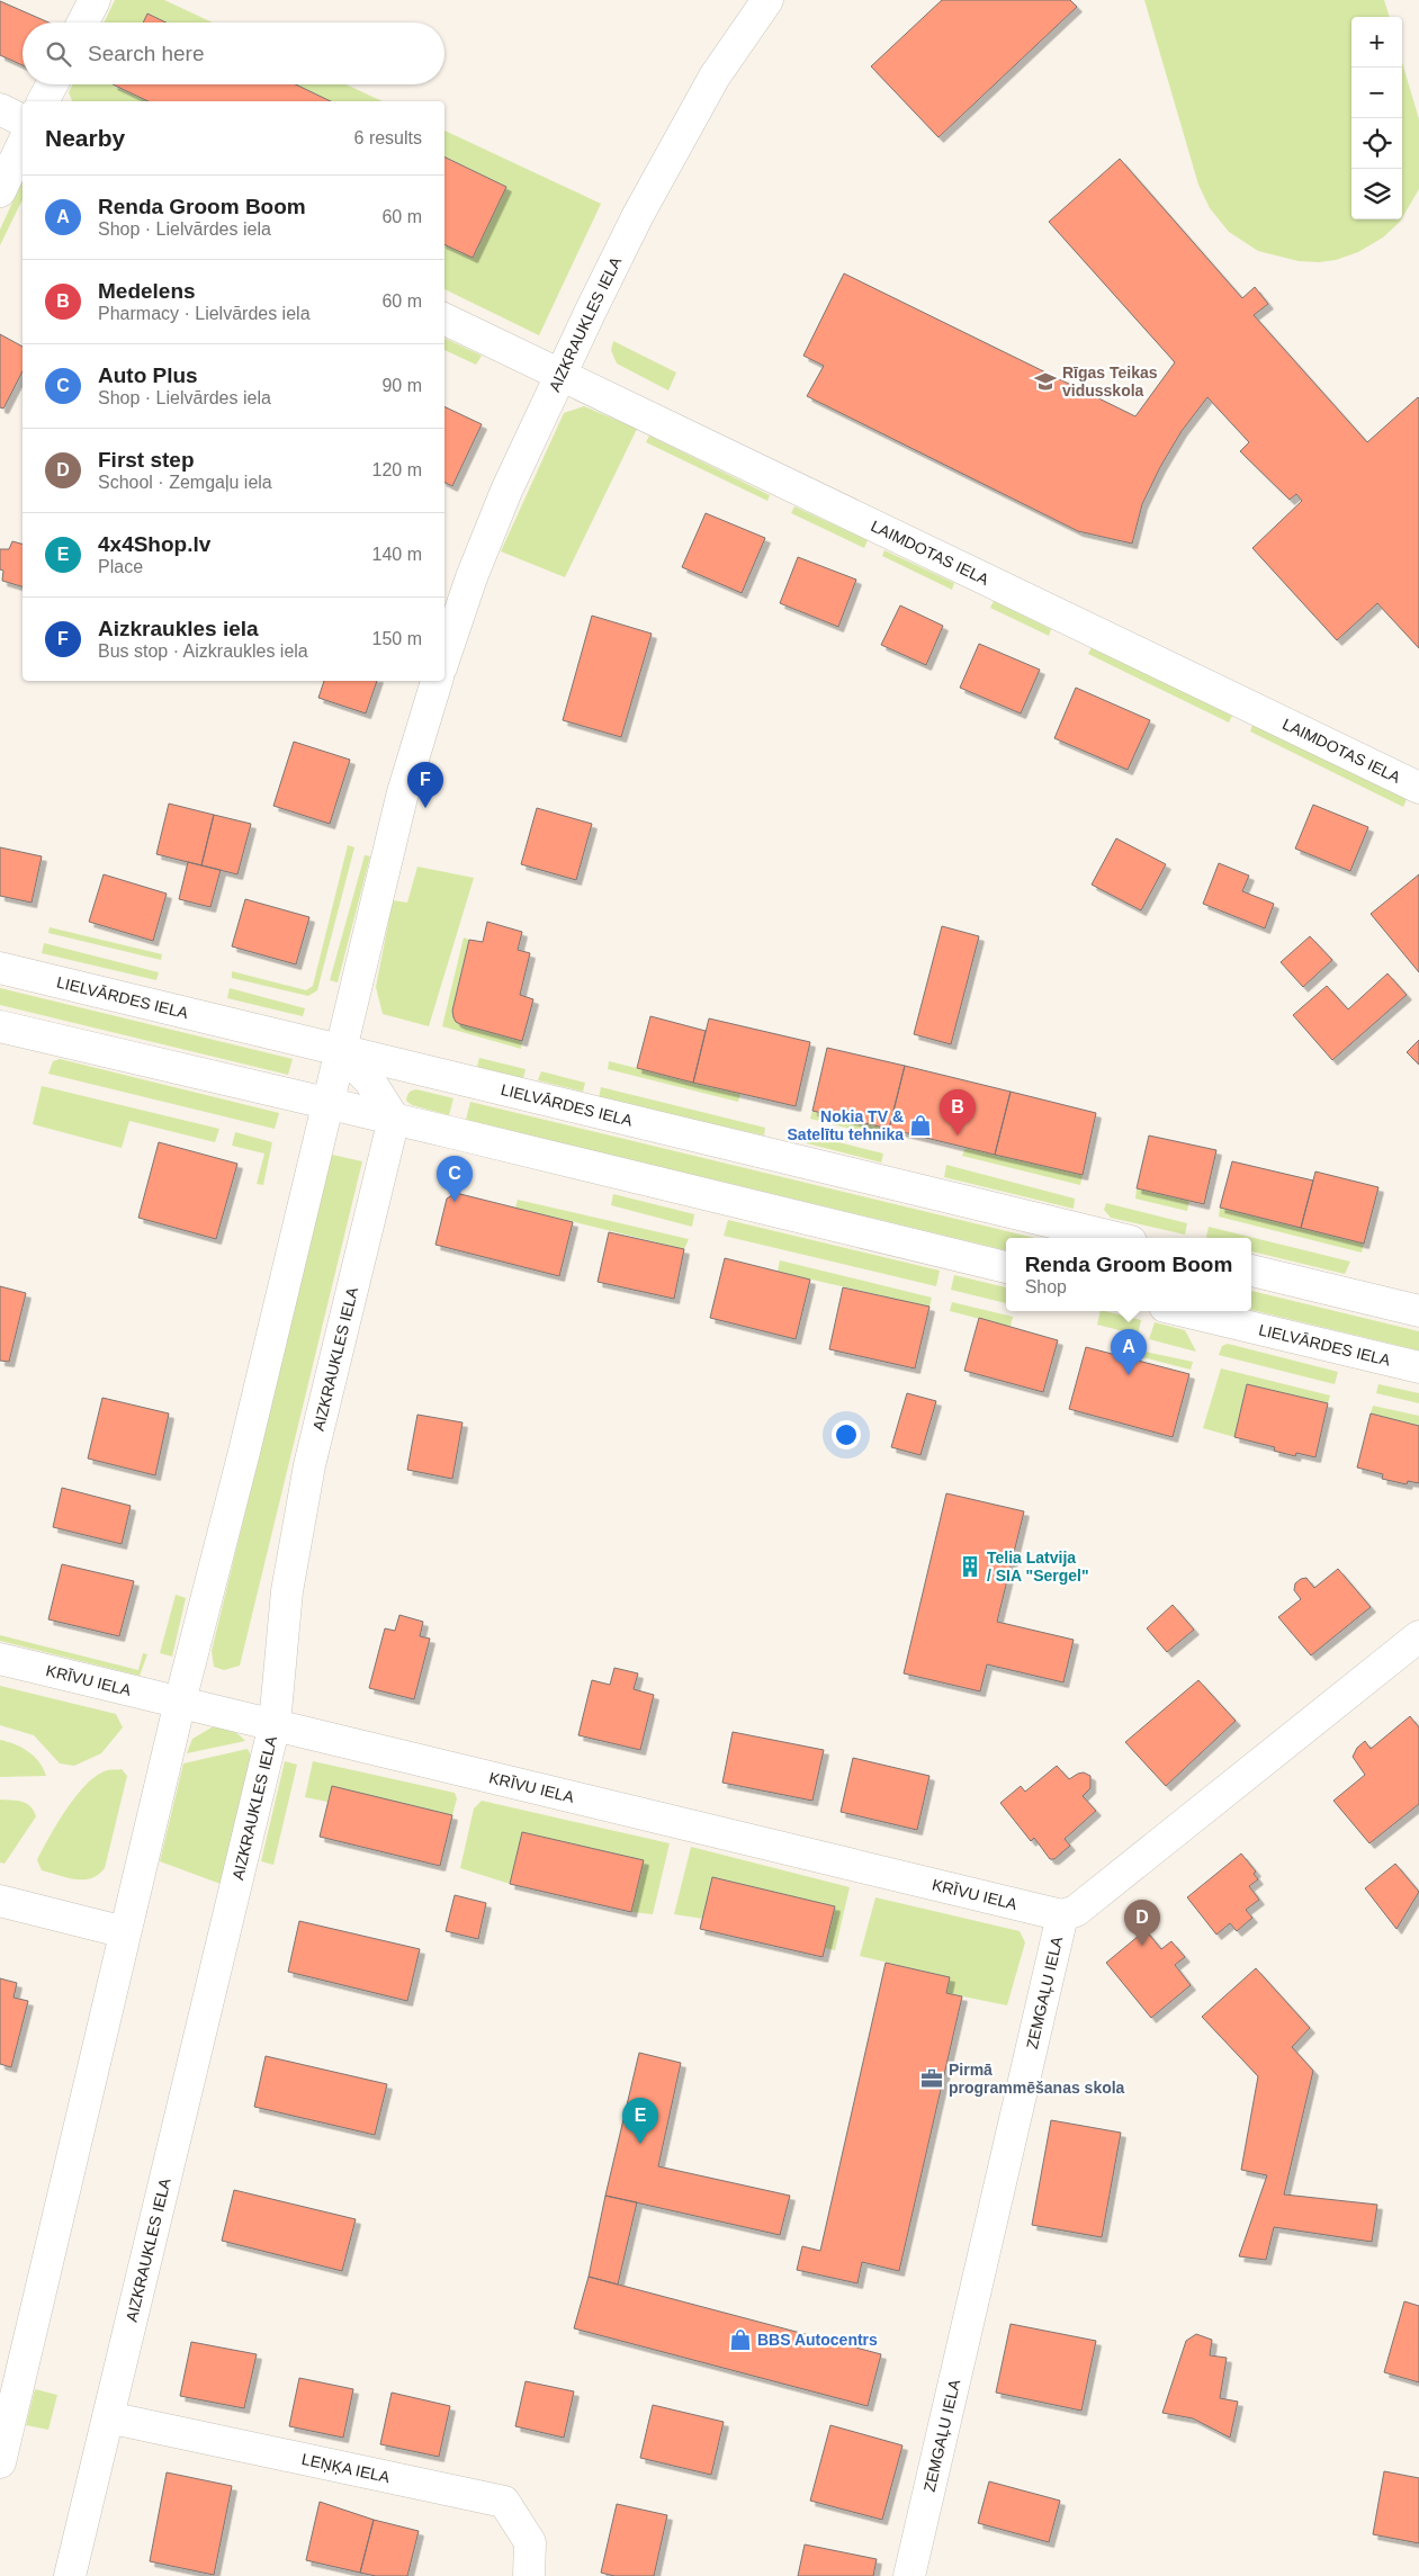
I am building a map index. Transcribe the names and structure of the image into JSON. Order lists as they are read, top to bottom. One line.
{"streets":{"street":["AIZKRAUKLES IELA","LAIMDOTAS IELA","LIELVĀRDES IELA","KRĪVU IELA","ZEMGAĻU IELA","LEŅĶA IELA"]},"crossings":[["AIZKRAUKLES IELA","LAIMDOTAS IELA"],["AIZKRAUKLES IELA","KRĪVU IELA"],["AIZKRAUKLES IELA","LEŅĶA IELA"],["KRĪVU IELA","ZEMGAĻU IELA"]],"places":{"school or university":["Rīgas Teikas vidusskola"],"shop":["Nokia TV & Satelītu tehnika","BBS Autocentrs"],"building":["Telia Latvija / SIA \"Sergel\""],"office":["Pirmā programmēšanas skola"]},"page":{"map_buttons":["+","−"],"search":"Search here","heading":["Nearby","6 results"],"list":[{"mark":"A","name":"Renda Groom Boom","note":"Shop · Lielvārdes iela","value":"60 m"},{"mark":"B","name":"Medelens","note":"Pharmacy · Lielvārdes iela","value":"60 m"},{"mark":"C","name":"Auto Plus","note":"Shop · Lielvārdes iela","value":"90 m"},{"mark":"D","name":"First step","note":"School · Zemgaļu iela","value":"120 m"},{"mark":"E","name":"4x4Shop.lv","note":"Place","value":"140 m"},{"mark":"F","name":"Aizkraukles iela","note":"Bus stop · Aizkraukles iela","value":"150 m"}],"pins":["F","B","C","A","D","E"],"popup":["Renda Groom Boom","Shop"]}}
